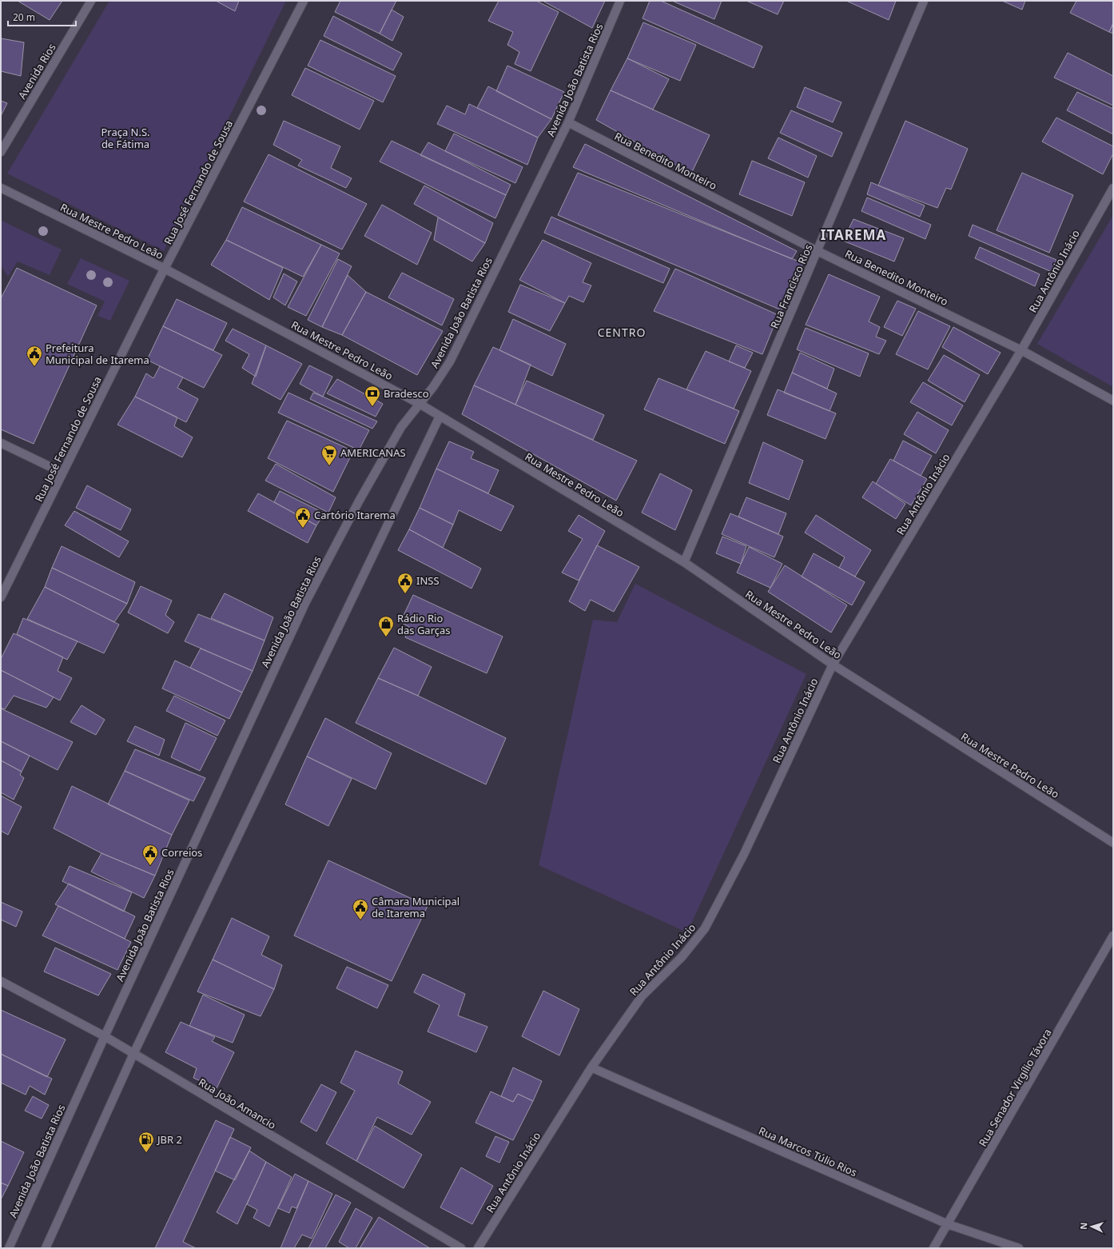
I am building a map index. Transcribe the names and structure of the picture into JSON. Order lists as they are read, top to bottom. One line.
{"streets":{"street":["Avenida Rios","Avenida João Batista Rios","Rua Benedito Monteiro","Rua José Fernando de Sousa","Rua Mestre Pedro Leão","Rua Antônio Inácio","Rua Francisco Rios","Rua Senador Virgílio Távora","Rua João Amancio","Rua Marcos Túlio Rios"]},"crossings":[["Avenida João Batista Rios","Rua Benedito Monteiro"],["Avenida João Batista Rios","Rua Mestre Pedro Leão"],["Avenida João Batista Rios","Rua João Amancio"],["Rua Benedito Monteiro","Rua Antônio Inácio"],["Rua Benedito Monteiro","Rua Francisco Rios"],["Rua José Fernando de Sousa","Rua Mestre Pedro Leão"],["Rua Mestre Pedro Leão","Rua Antônio Inácio"],["Rua Mestre Pedro Leão","Rua Francisco Rios"],["Rua Antônio Inácio","Rua Marcos Túlio Rios"],["Rua Senador Virgílio Távora","Rua Marcos Túlio Rios"]],"districts":["ITAREMA","CENTRO"],"parks":["Praça N.S. de Fátima"],"places":{"public building":["Prefeitura Municipal de Itarema","Cartório Itarema","INSS","Correios","Câmara Municipal de Itarema"],"bank":["Bradesco"],"supermarket":["AMERICANAS"],"shop":["Rádio Rio das Garças"],"fuel station":["JBR 2"]},"scale_bar":"20 m","north":"left"}
